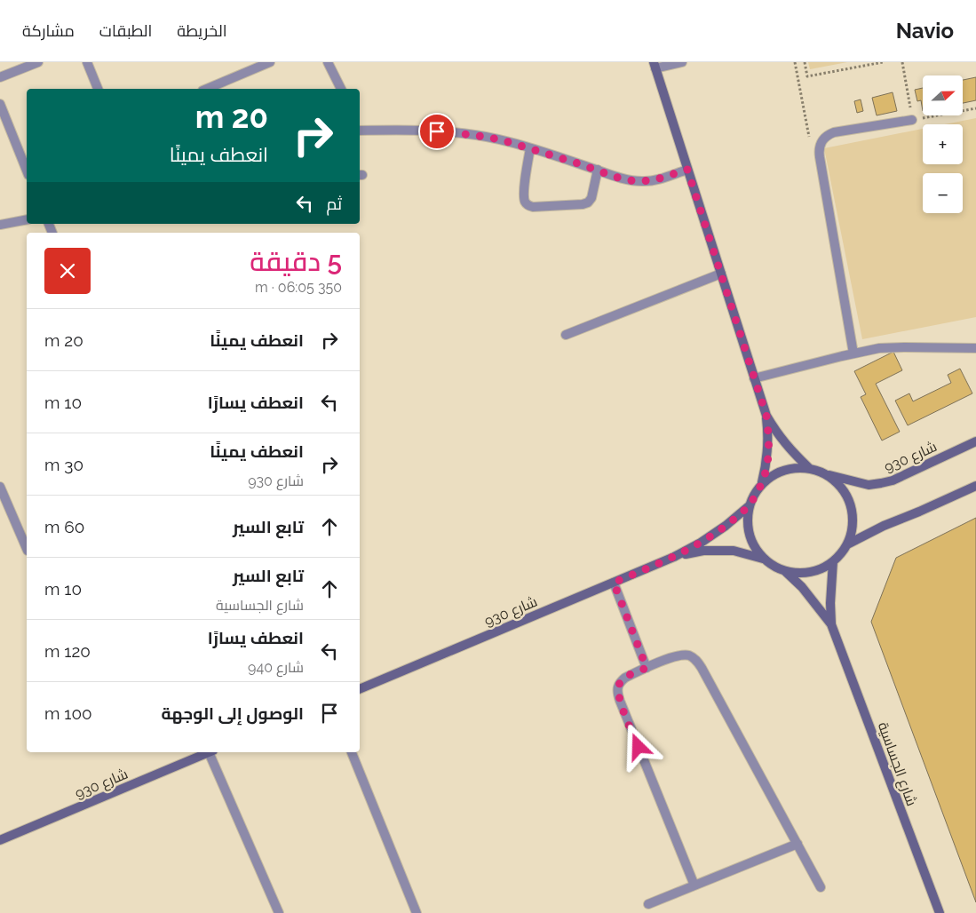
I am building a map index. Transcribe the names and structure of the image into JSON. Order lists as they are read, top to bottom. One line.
{"streets":{"street":["شارع 930","شارع الجساسية"]},"crossings":[["شارع 930","شارع الجساسية"]],"north":"right","page":{"header":"Navio","nav":["الخريطة","الطبقات","مشاركة"],"map_buttons":["+","−"],"turn":["20 m","انعطف يمينًا"],"then":"ثم","heading":["5 دقيقة","350 m · 06:05"],"list":[{"name":"انعطف يمينًا","value":"20 m"},{"name":"انعطف يسارًا","value":"10 m"},{"name":"انعطف يمينًا","note":"شارع 930","value":"30 m"},{"name":"تابع السير","value":"60 m"},{"name":"تابع السير","note":"شارع الجساسية","value":"10 m"},{"name":"انعطف يسارًا","note":"شارع 940","value":"120 m"},{"name":"الوصول إلى الوجهة","value":"100 m"}]}}
